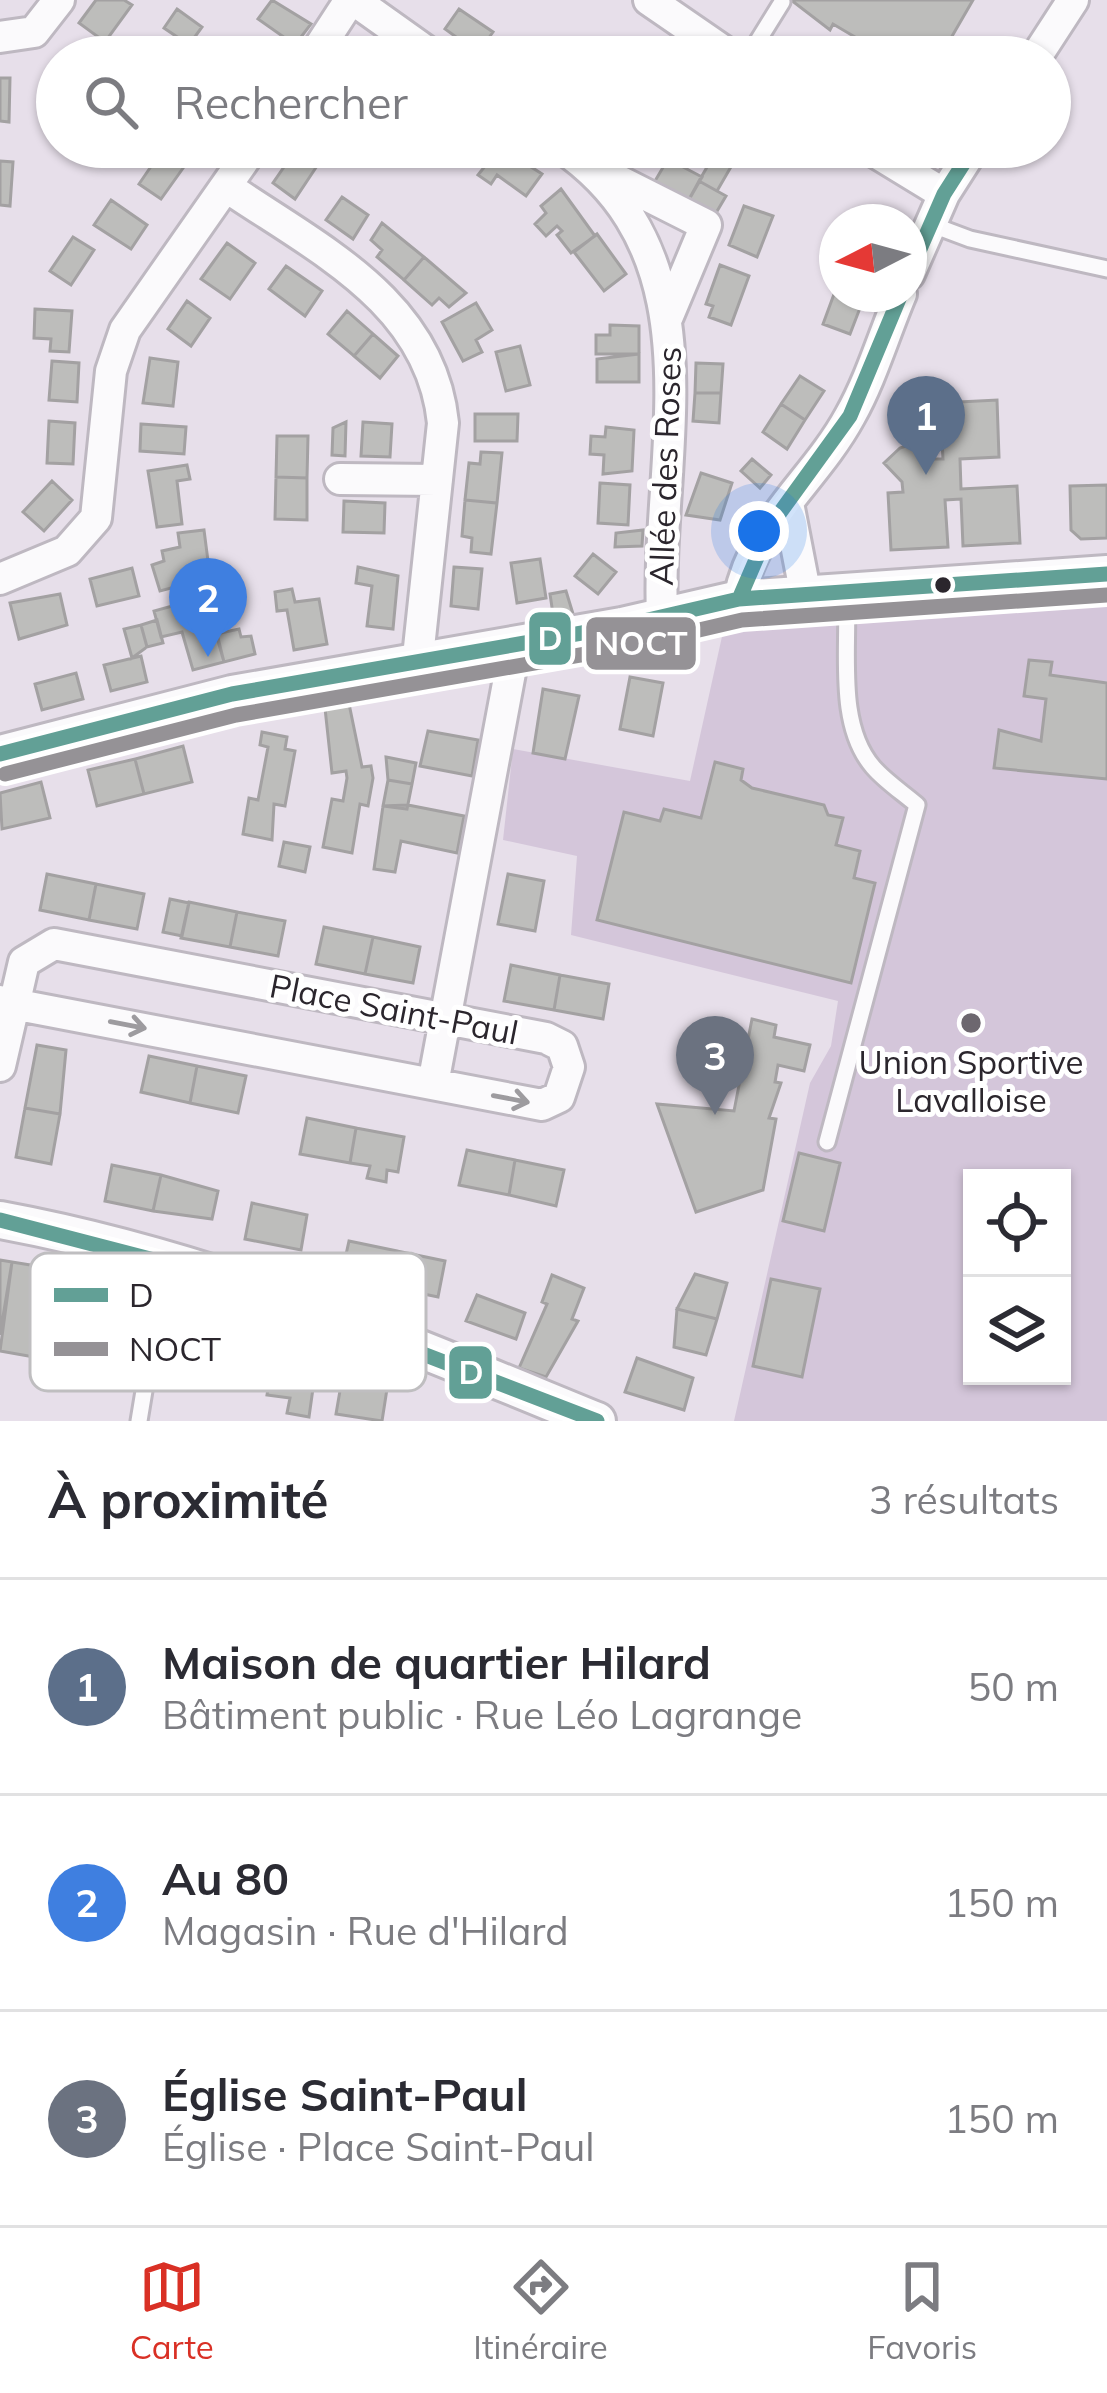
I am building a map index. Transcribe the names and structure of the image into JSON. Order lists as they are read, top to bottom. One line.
{"streets":{"street":["Allée des Roses","Place Saint-Paul"]},"places":["Union Sportive Lavalloise"],"lines":["transit line D","transit line NOCT"],"legend":["D","NOCT"],"north":"left","page":{"search":"Rechercher","pins":["1","2","3"],"heading":["À proximité","3 résultats"],"list":[{"mark":"1","name":"Maison de quartier Hilard","note":"Bâtiment public · Rue Léo Lagrange","value":"50 m"},{"mark":"2","name":"Au 80","note":"Magasin · Rue d'Hilard","value":"150 m"},{"mark":"3","name":"Église Saint-Paul","note":"Église · Place Saint-Paul","value":"150 m"}],"nav":["Carte","Itinéraire","Favoris"]}}
